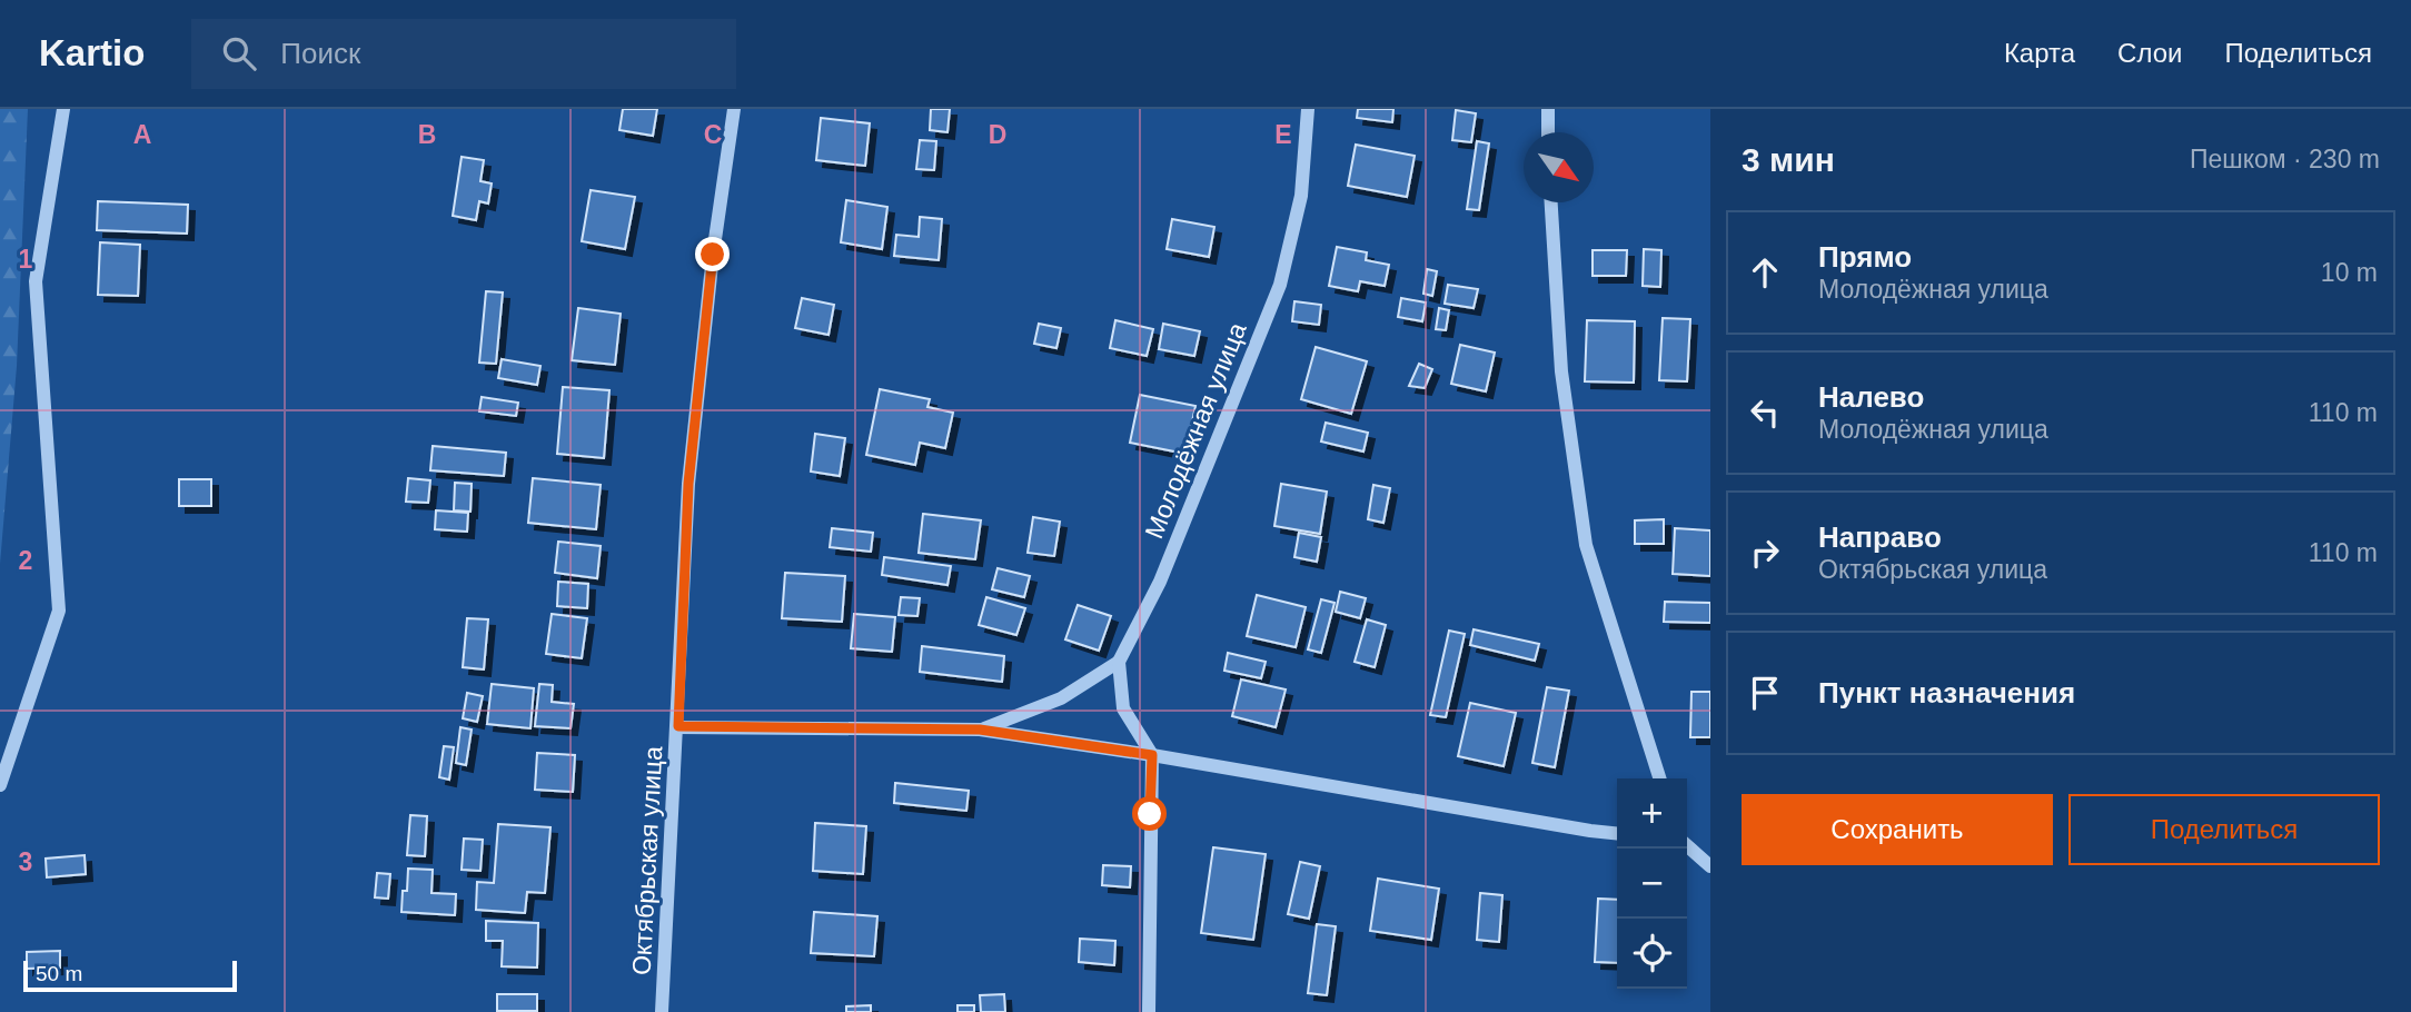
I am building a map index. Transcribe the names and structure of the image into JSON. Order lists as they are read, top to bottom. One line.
{"streets":{"street":["Молодёжная улица","Октябрьская улица"]},"scale_bar":"50 m","north":"bottom right","page":{"header":"Kartio","search":"Поиск","nav":["Карта","Слои","Поделиться"],"heading":["3 мин","Пешком · 230 m"],"list":[["Прямо","Молодёжная улица","10 m"],["Налево","Молодёжная улица","110 m"],["Направо","Октябрьская улица","110 m"],"Пункт назначения"],"buttons":["Сохранить","Поделиться"],"map_buttons":["+","−"],"scale":"50 m"},"grid":{"columns":["A","B","C","D","E"],"rows":["1","2","3"]}}
